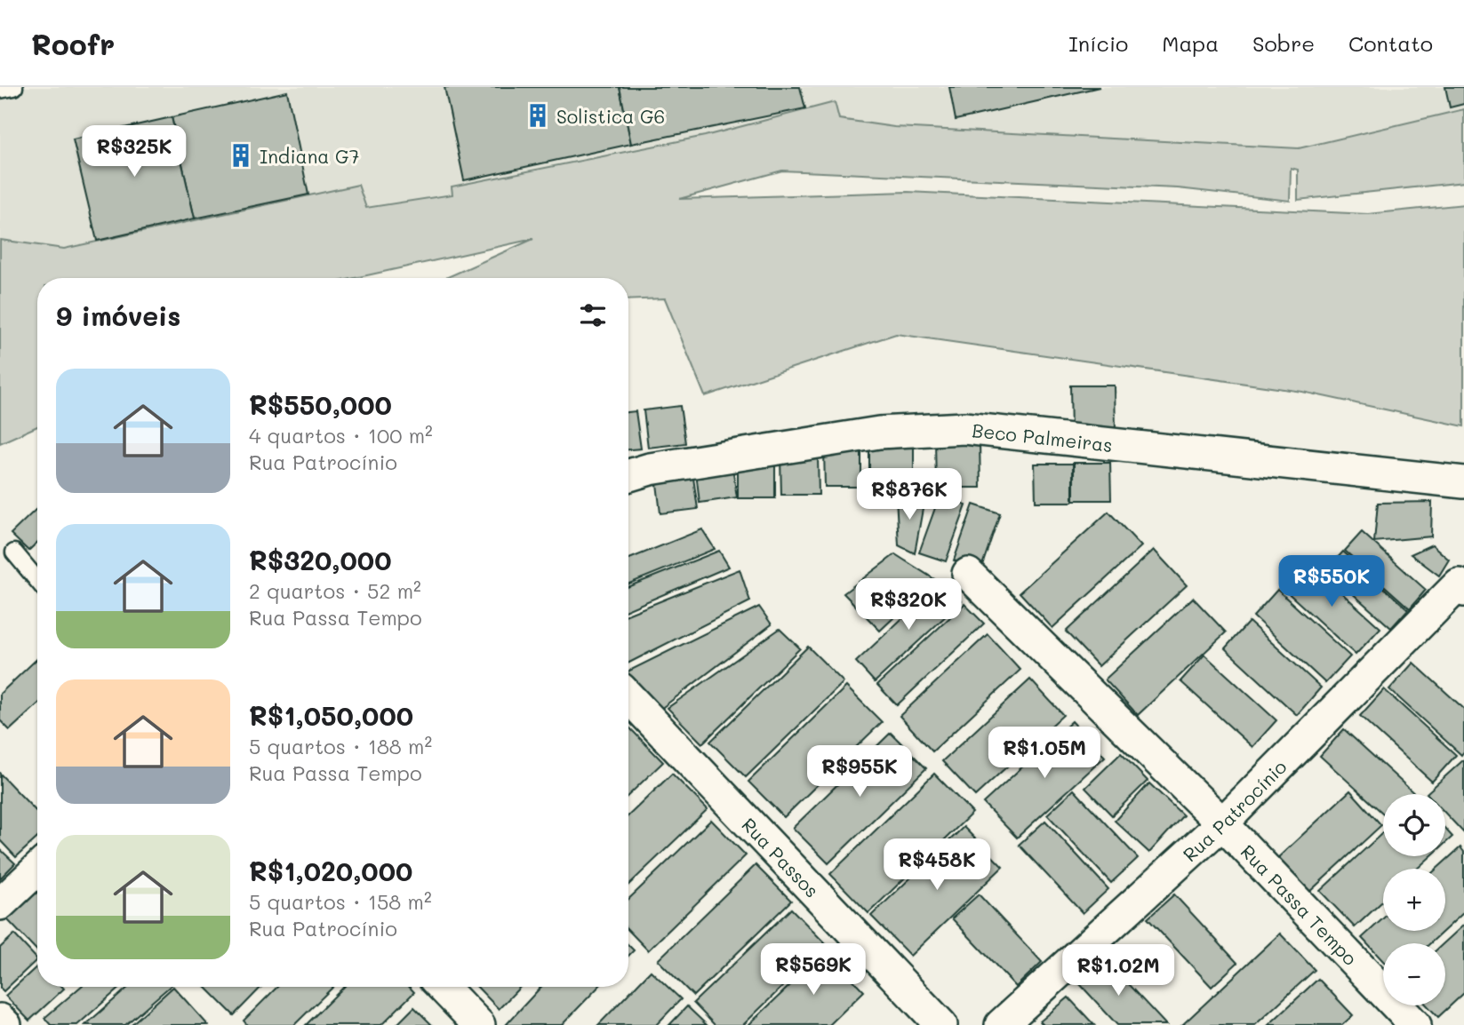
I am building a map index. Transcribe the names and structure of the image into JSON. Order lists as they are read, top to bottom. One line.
{"streets":{"street":["Beco Palmeiras","Rua Patrocínio","Rua Passos","Rua Passa Tempo"]},"crossings":[["Rua Patrocínio","Rua Passa Tempo"]],"places":{"building":["Solistica G6","Indiana G7"]},"page":{"header":"Roofr","nav":["Início","Mapa","Sobre","Contato"],"price":["R$325K","R$876K","R$550K","R$320K","R$1.05M","R$955K","R$458K","R$569K","R$1.02M"],"heading":"9 imóveis","list":[{"name":"R$550,000","note":"4 quartos · 100 m² · Rua Patrocínio"},{"name":"R$320,000","note":"2 quartos · 52 m² · Rua Passa Tempo"},{"name":"R$1,050,000","note":"5 quartos · 188 m² · Rua Passa Tempo"},{"name":"R$1,020,000","note":"5 quartos · 158 m² · Rua Patrocínio"}],"map_buttons":["+","−"]}}
